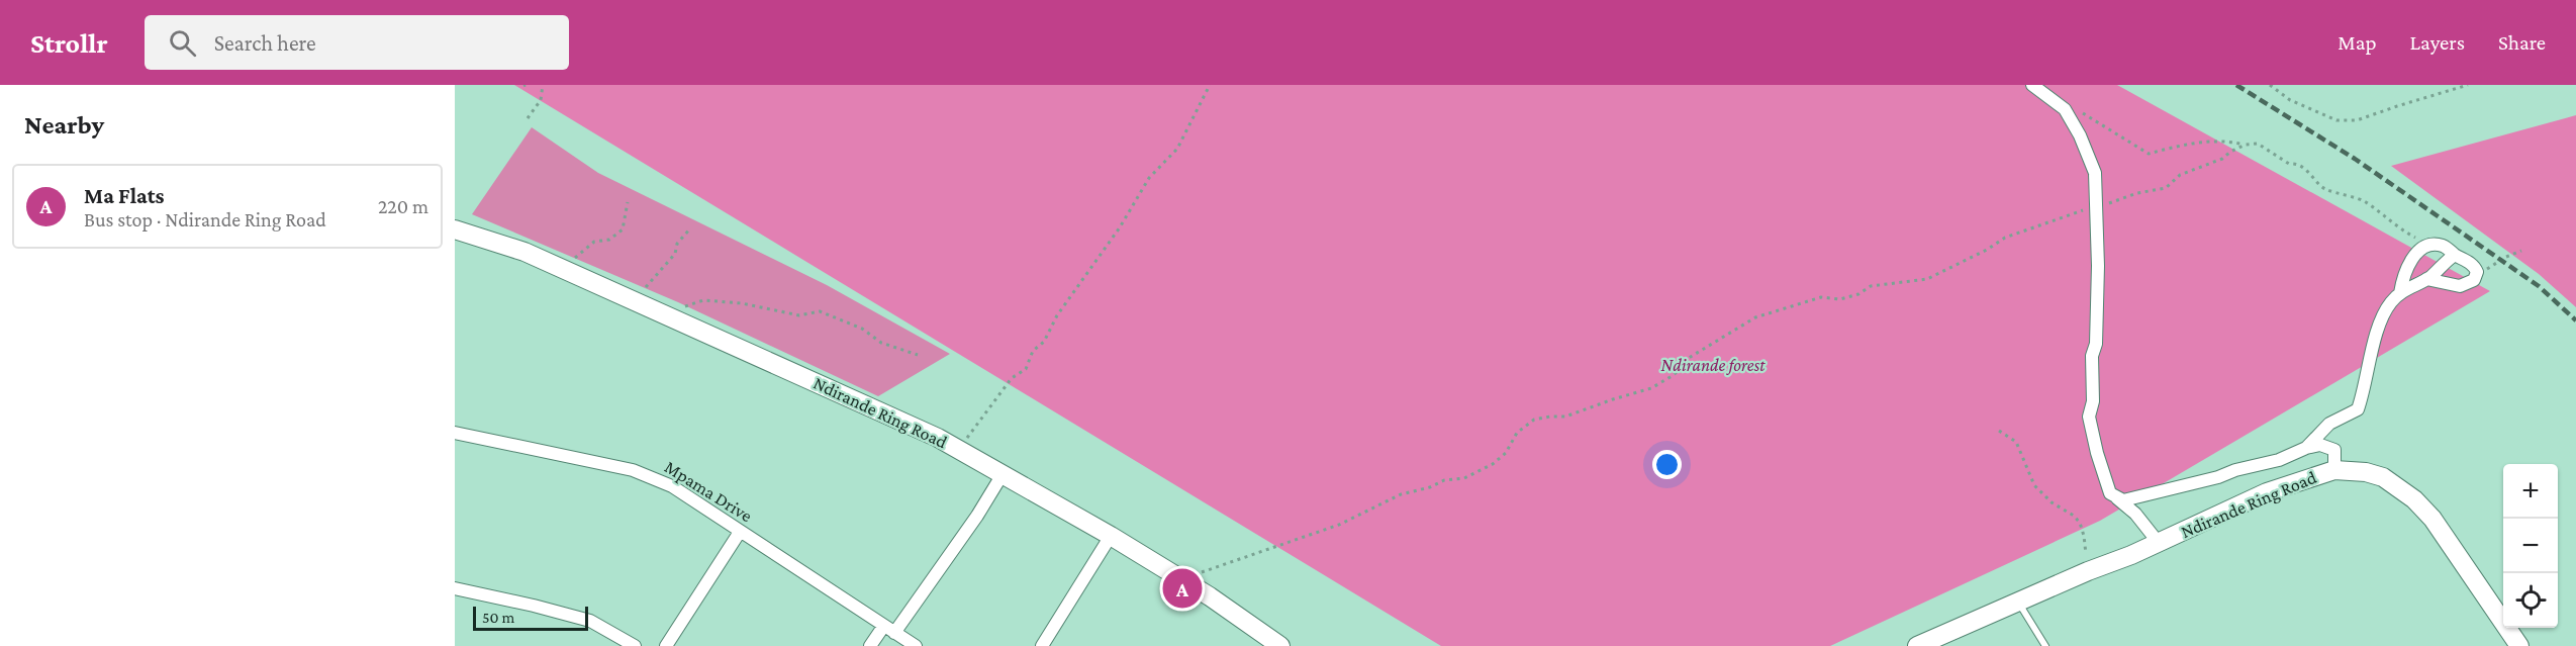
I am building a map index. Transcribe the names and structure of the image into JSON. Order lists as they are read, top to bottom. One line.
{"streets":{"street":["Ndirande Ring Road","Mpama Drive"]},"parks":["Ndirande forest"],"scale_bar":"50 m","page":{"header":"Strollr","search":"Search here","nav":["Map","Layers","Share"],"heading":"Nearby","list":[{"mark":"A","name":"Ma Flats","note":"Bus stop · Ndirande Ring Road","value":"220 m"}],"map_buttons":["+","−"],"pins":"A","scale":"50 m"}}
